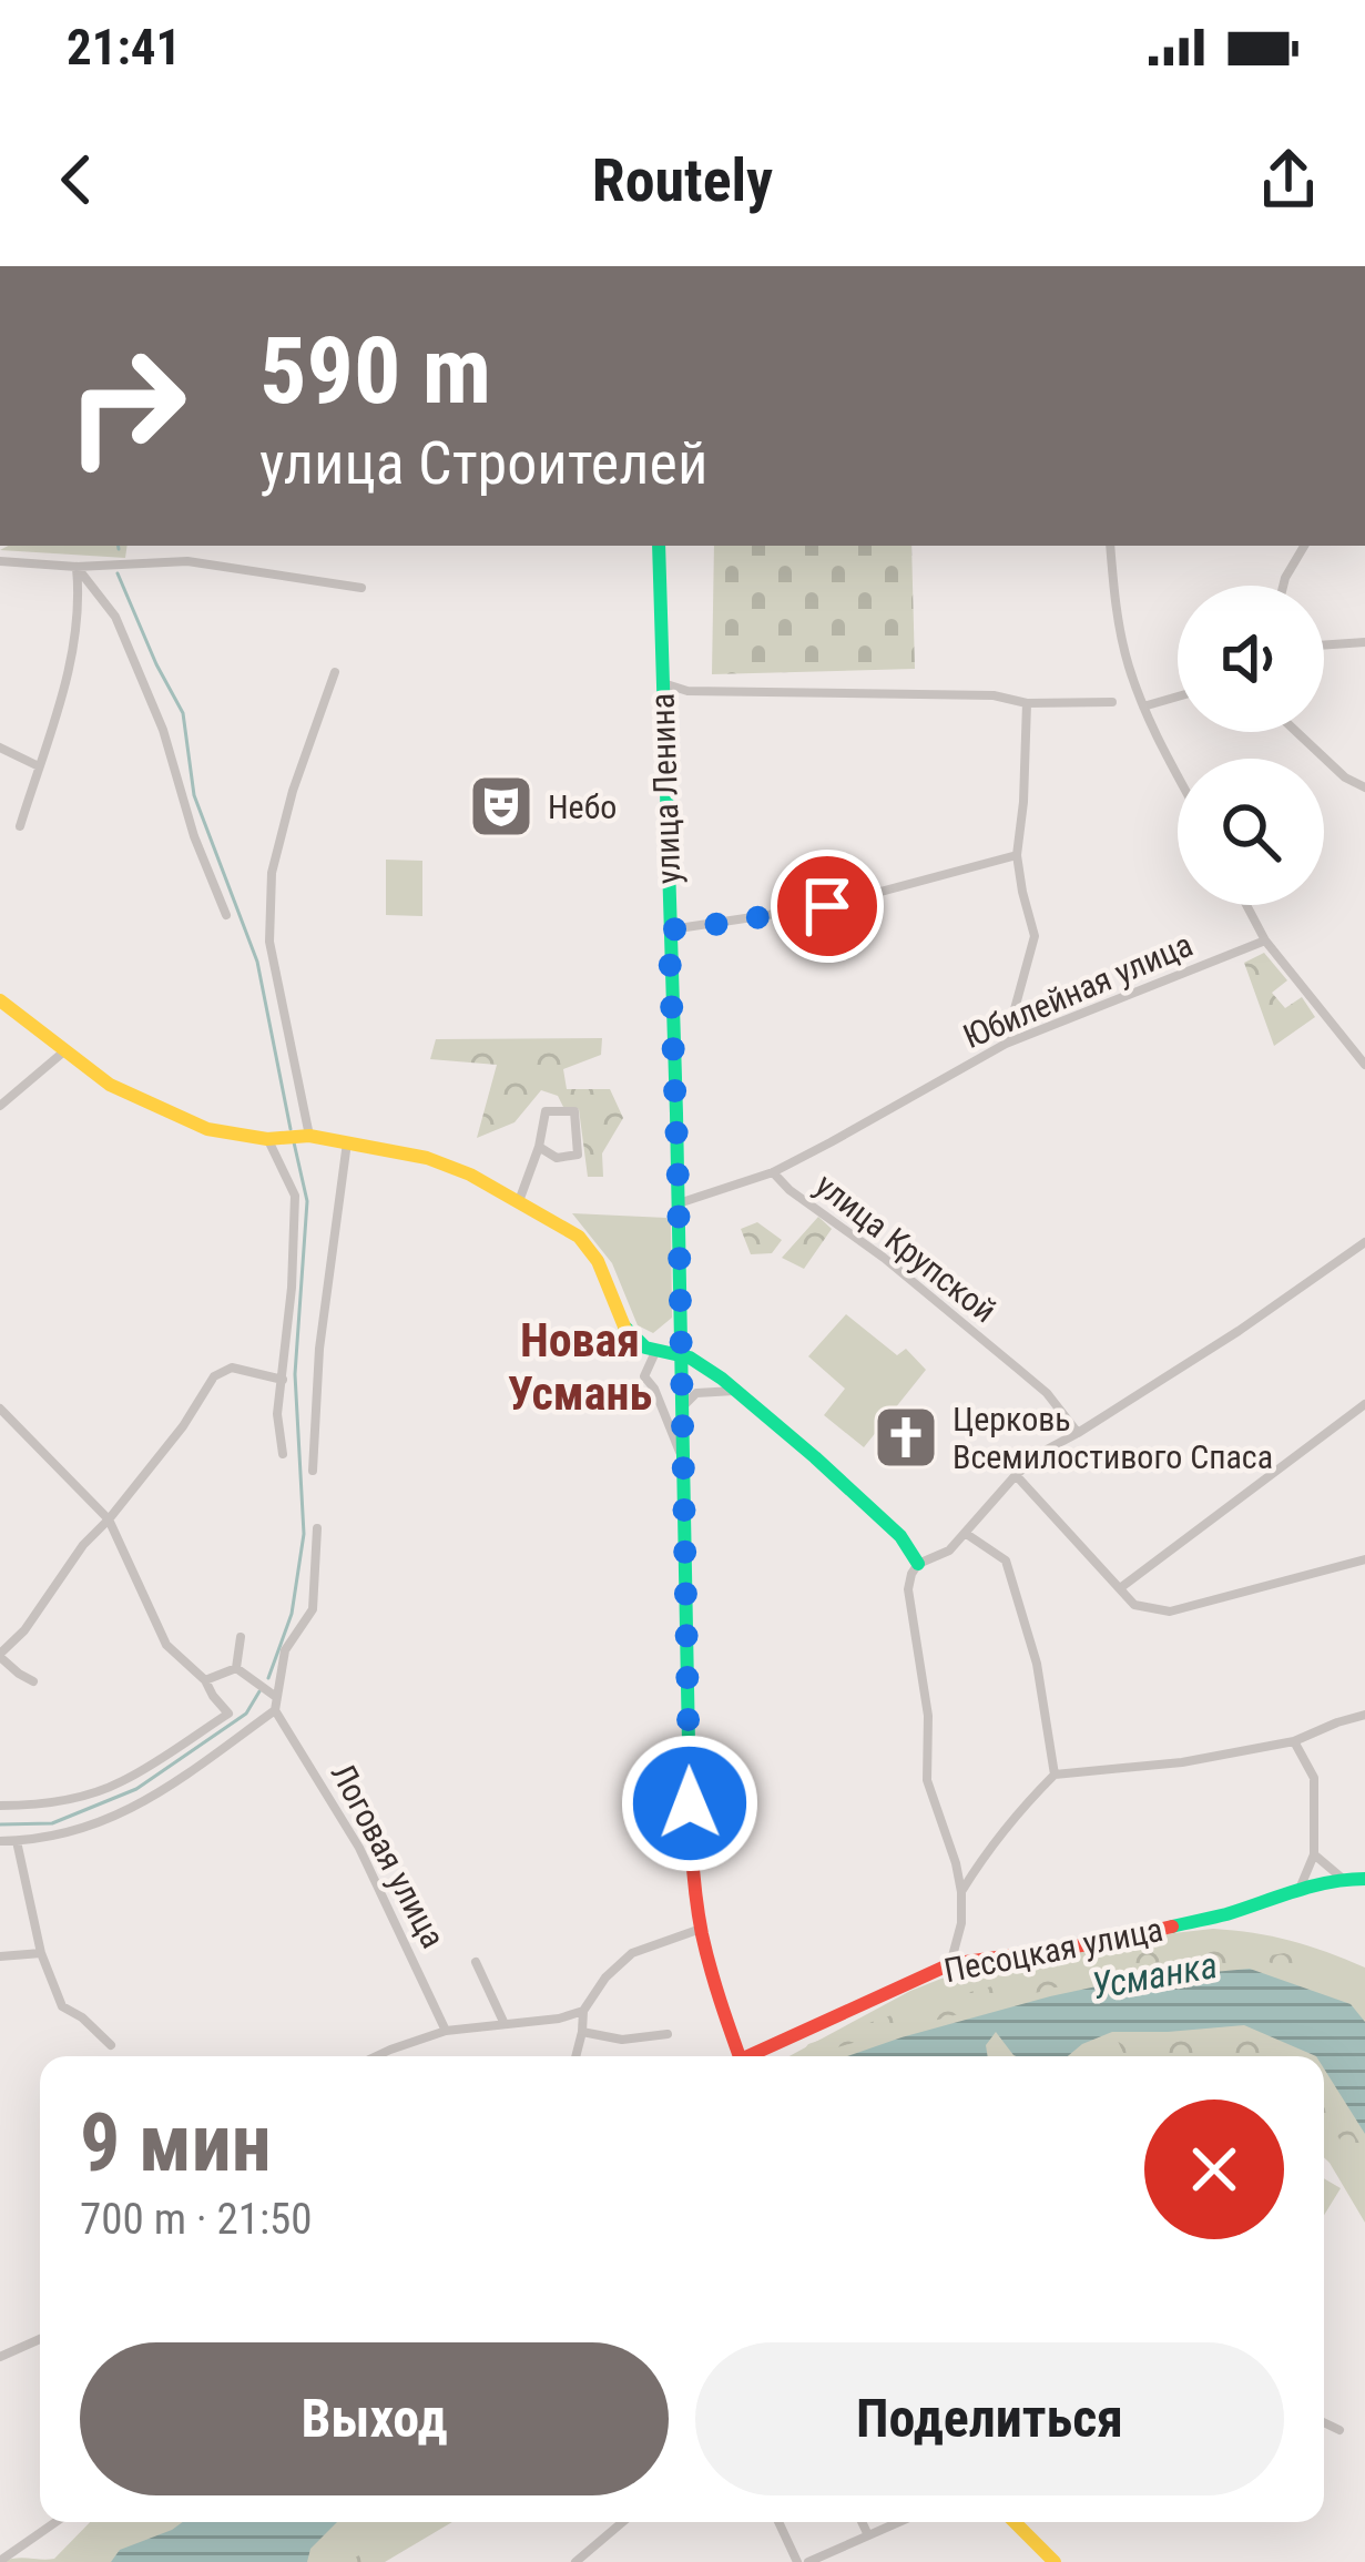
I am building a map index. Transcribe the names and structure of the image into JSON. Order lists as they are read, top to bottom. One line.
{"streets":{"street":["улица Ленина","Юбилейная улица","улица Крупской","Логовая улица","Песоцкая улица"]},"crossings":[["улица Ленина","улица Крупской"],["Юбилейная улица","улица Крупской"]],"districts":["Новая Усмань"],"water":["Усманка"],"places":{"theatre":["Небо"],"church":["Церковь Всемилостивого Спаса"]},"page":{"status":"21:41","header":"Routely","turn":["590 m","улица Строителей"],"heading":["9 мин","700 m · 21:50"],"buttons":["Выход","Поделиться"]}}
